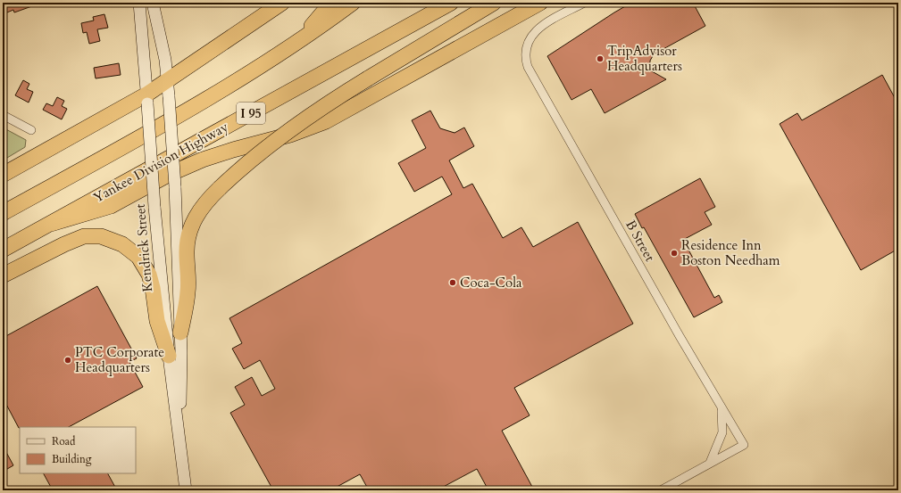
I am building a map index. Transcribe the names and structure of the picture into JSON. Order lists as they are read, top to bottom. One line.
{"streets":{"highway":["I 95","Yankee Division Highway"],"main road":["Kendrick Street"],"street":["B Street"]},"places":["TripAdvisor Headquarters","Residence Inn Boston Needham","Coca-Cola","PTC Corporate Headquarters"],"legend":["Road","Building"]}
